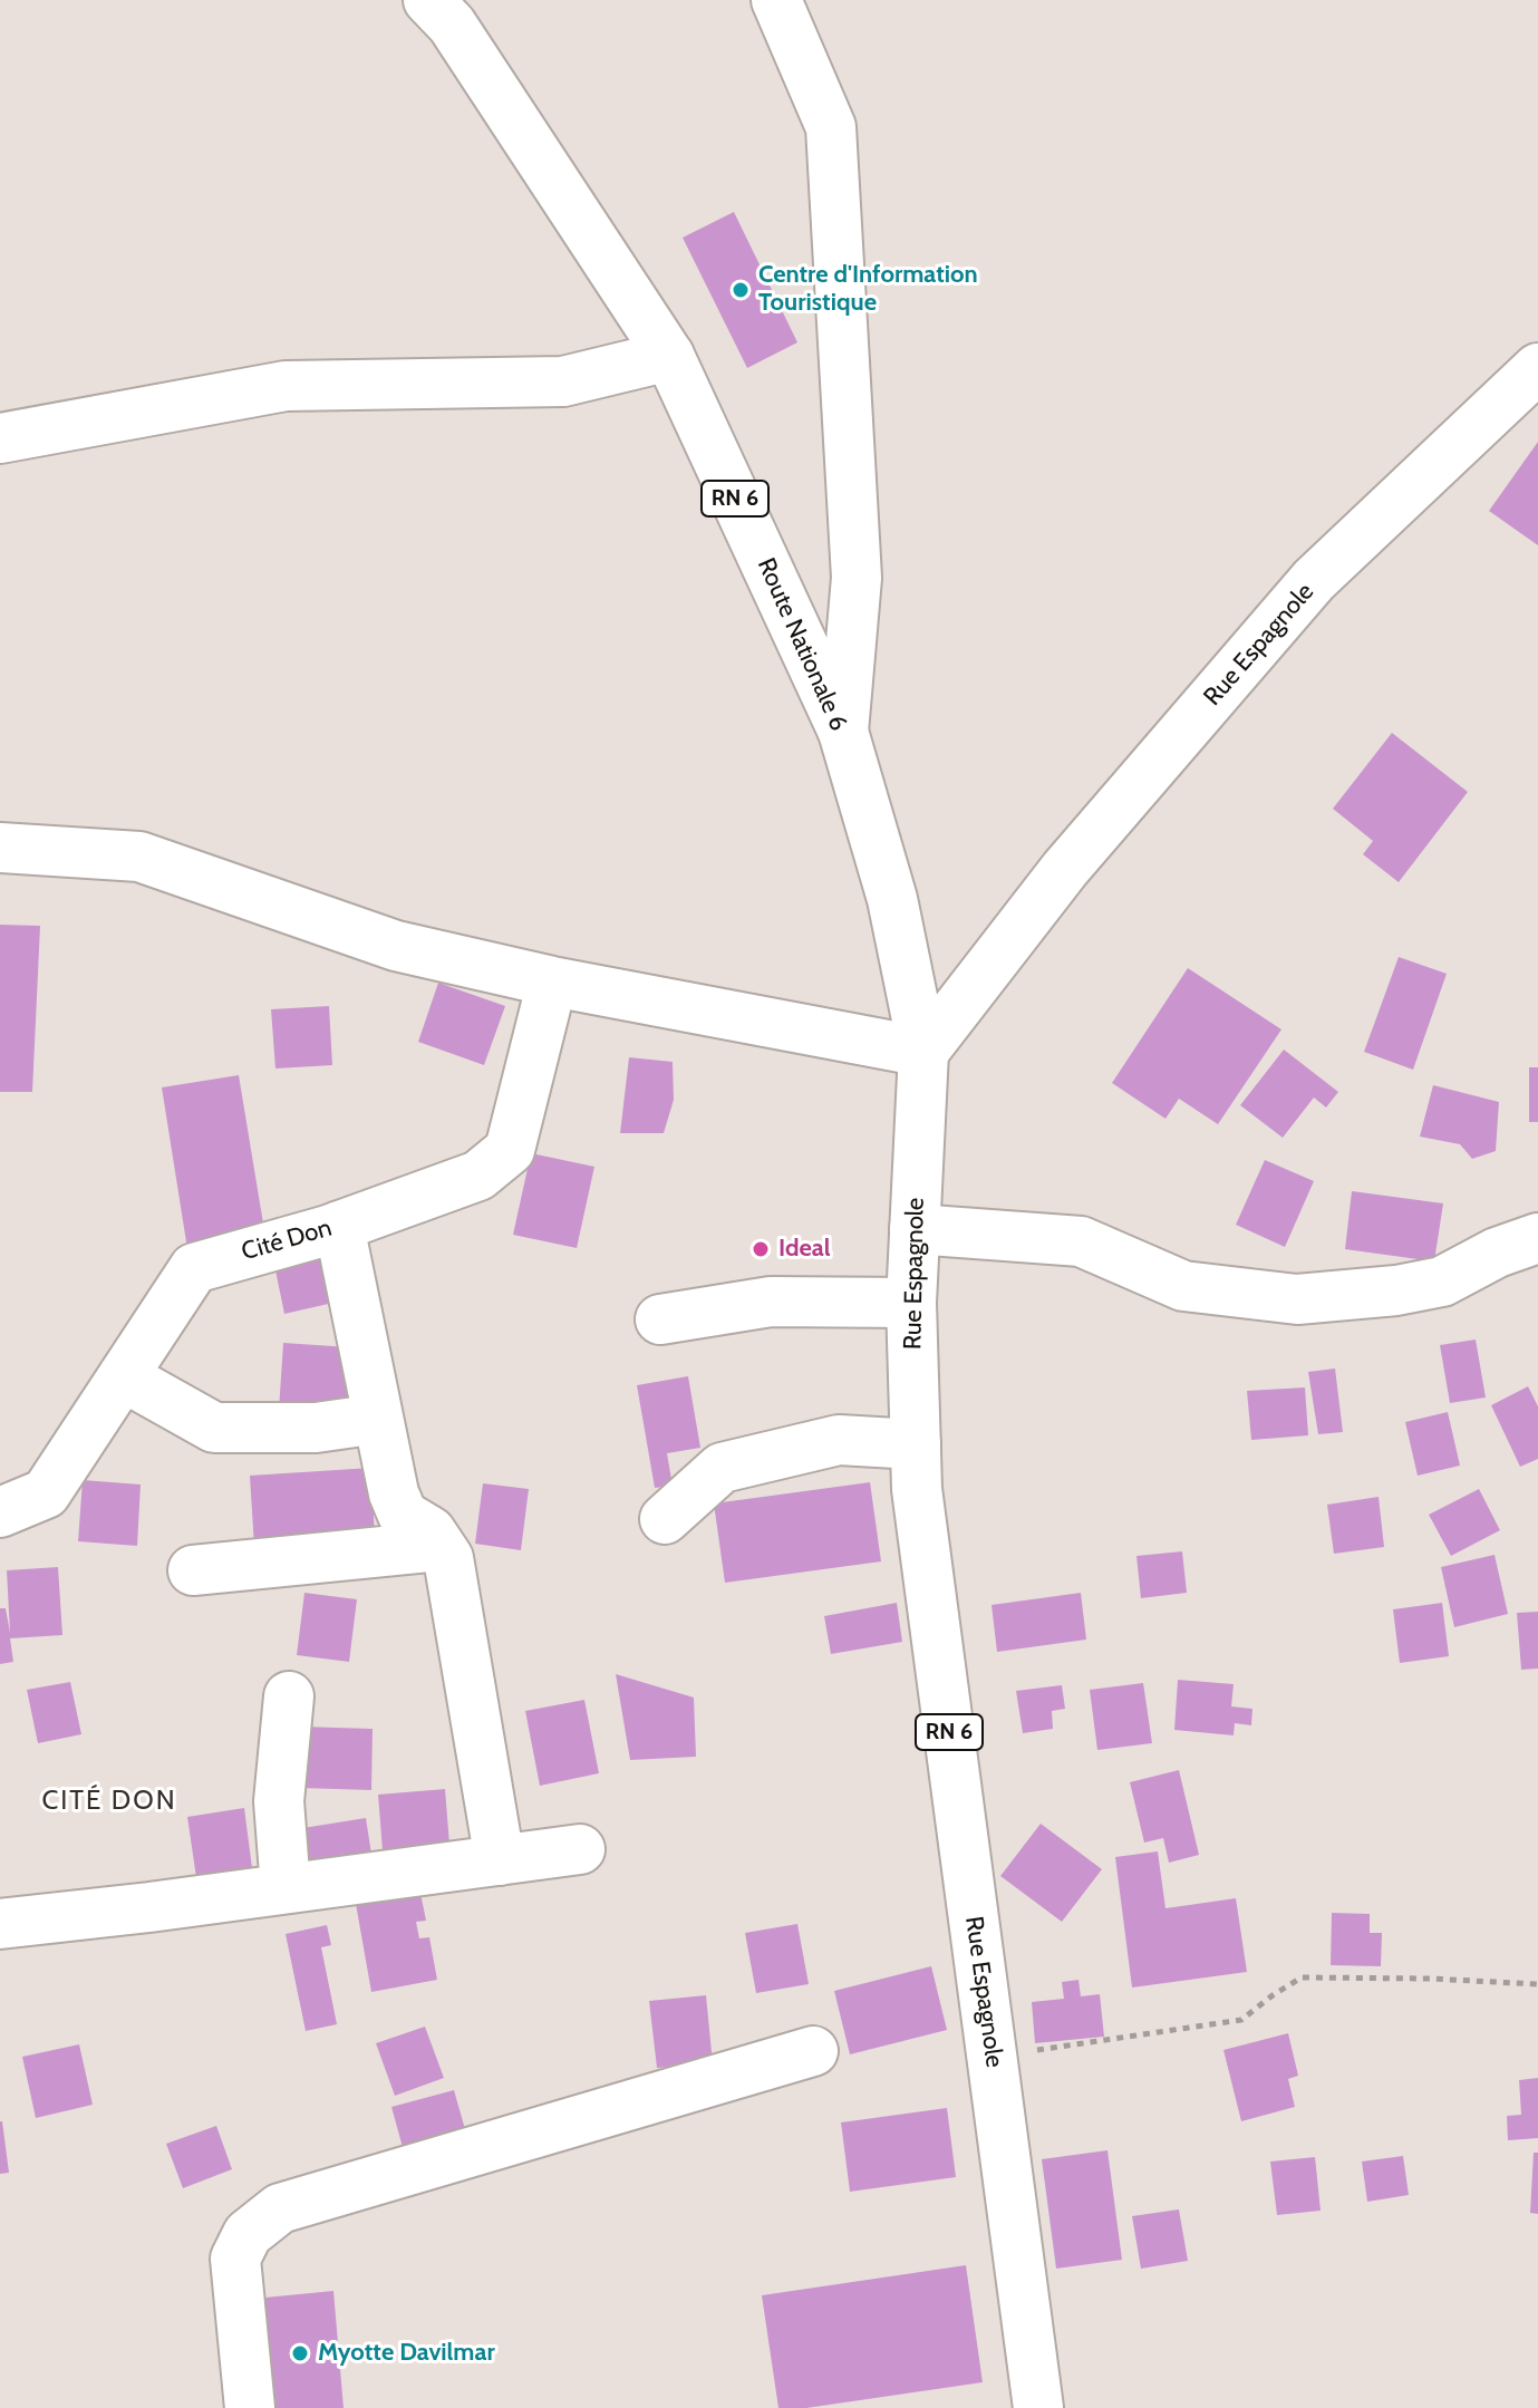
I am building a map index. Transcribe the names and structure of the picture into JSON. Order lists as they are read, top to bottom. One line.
{"streets":{"street":["RN 6","Route Nationale 6","Rue Espagnole","Cité Don"]},"crossings":[["Route Nationale 6","Rue Espagnole"]],"districts":["CITÉ DON"],"places":["Centre d'Information Touristique","Ideal","Myotte Davilmar"]}
